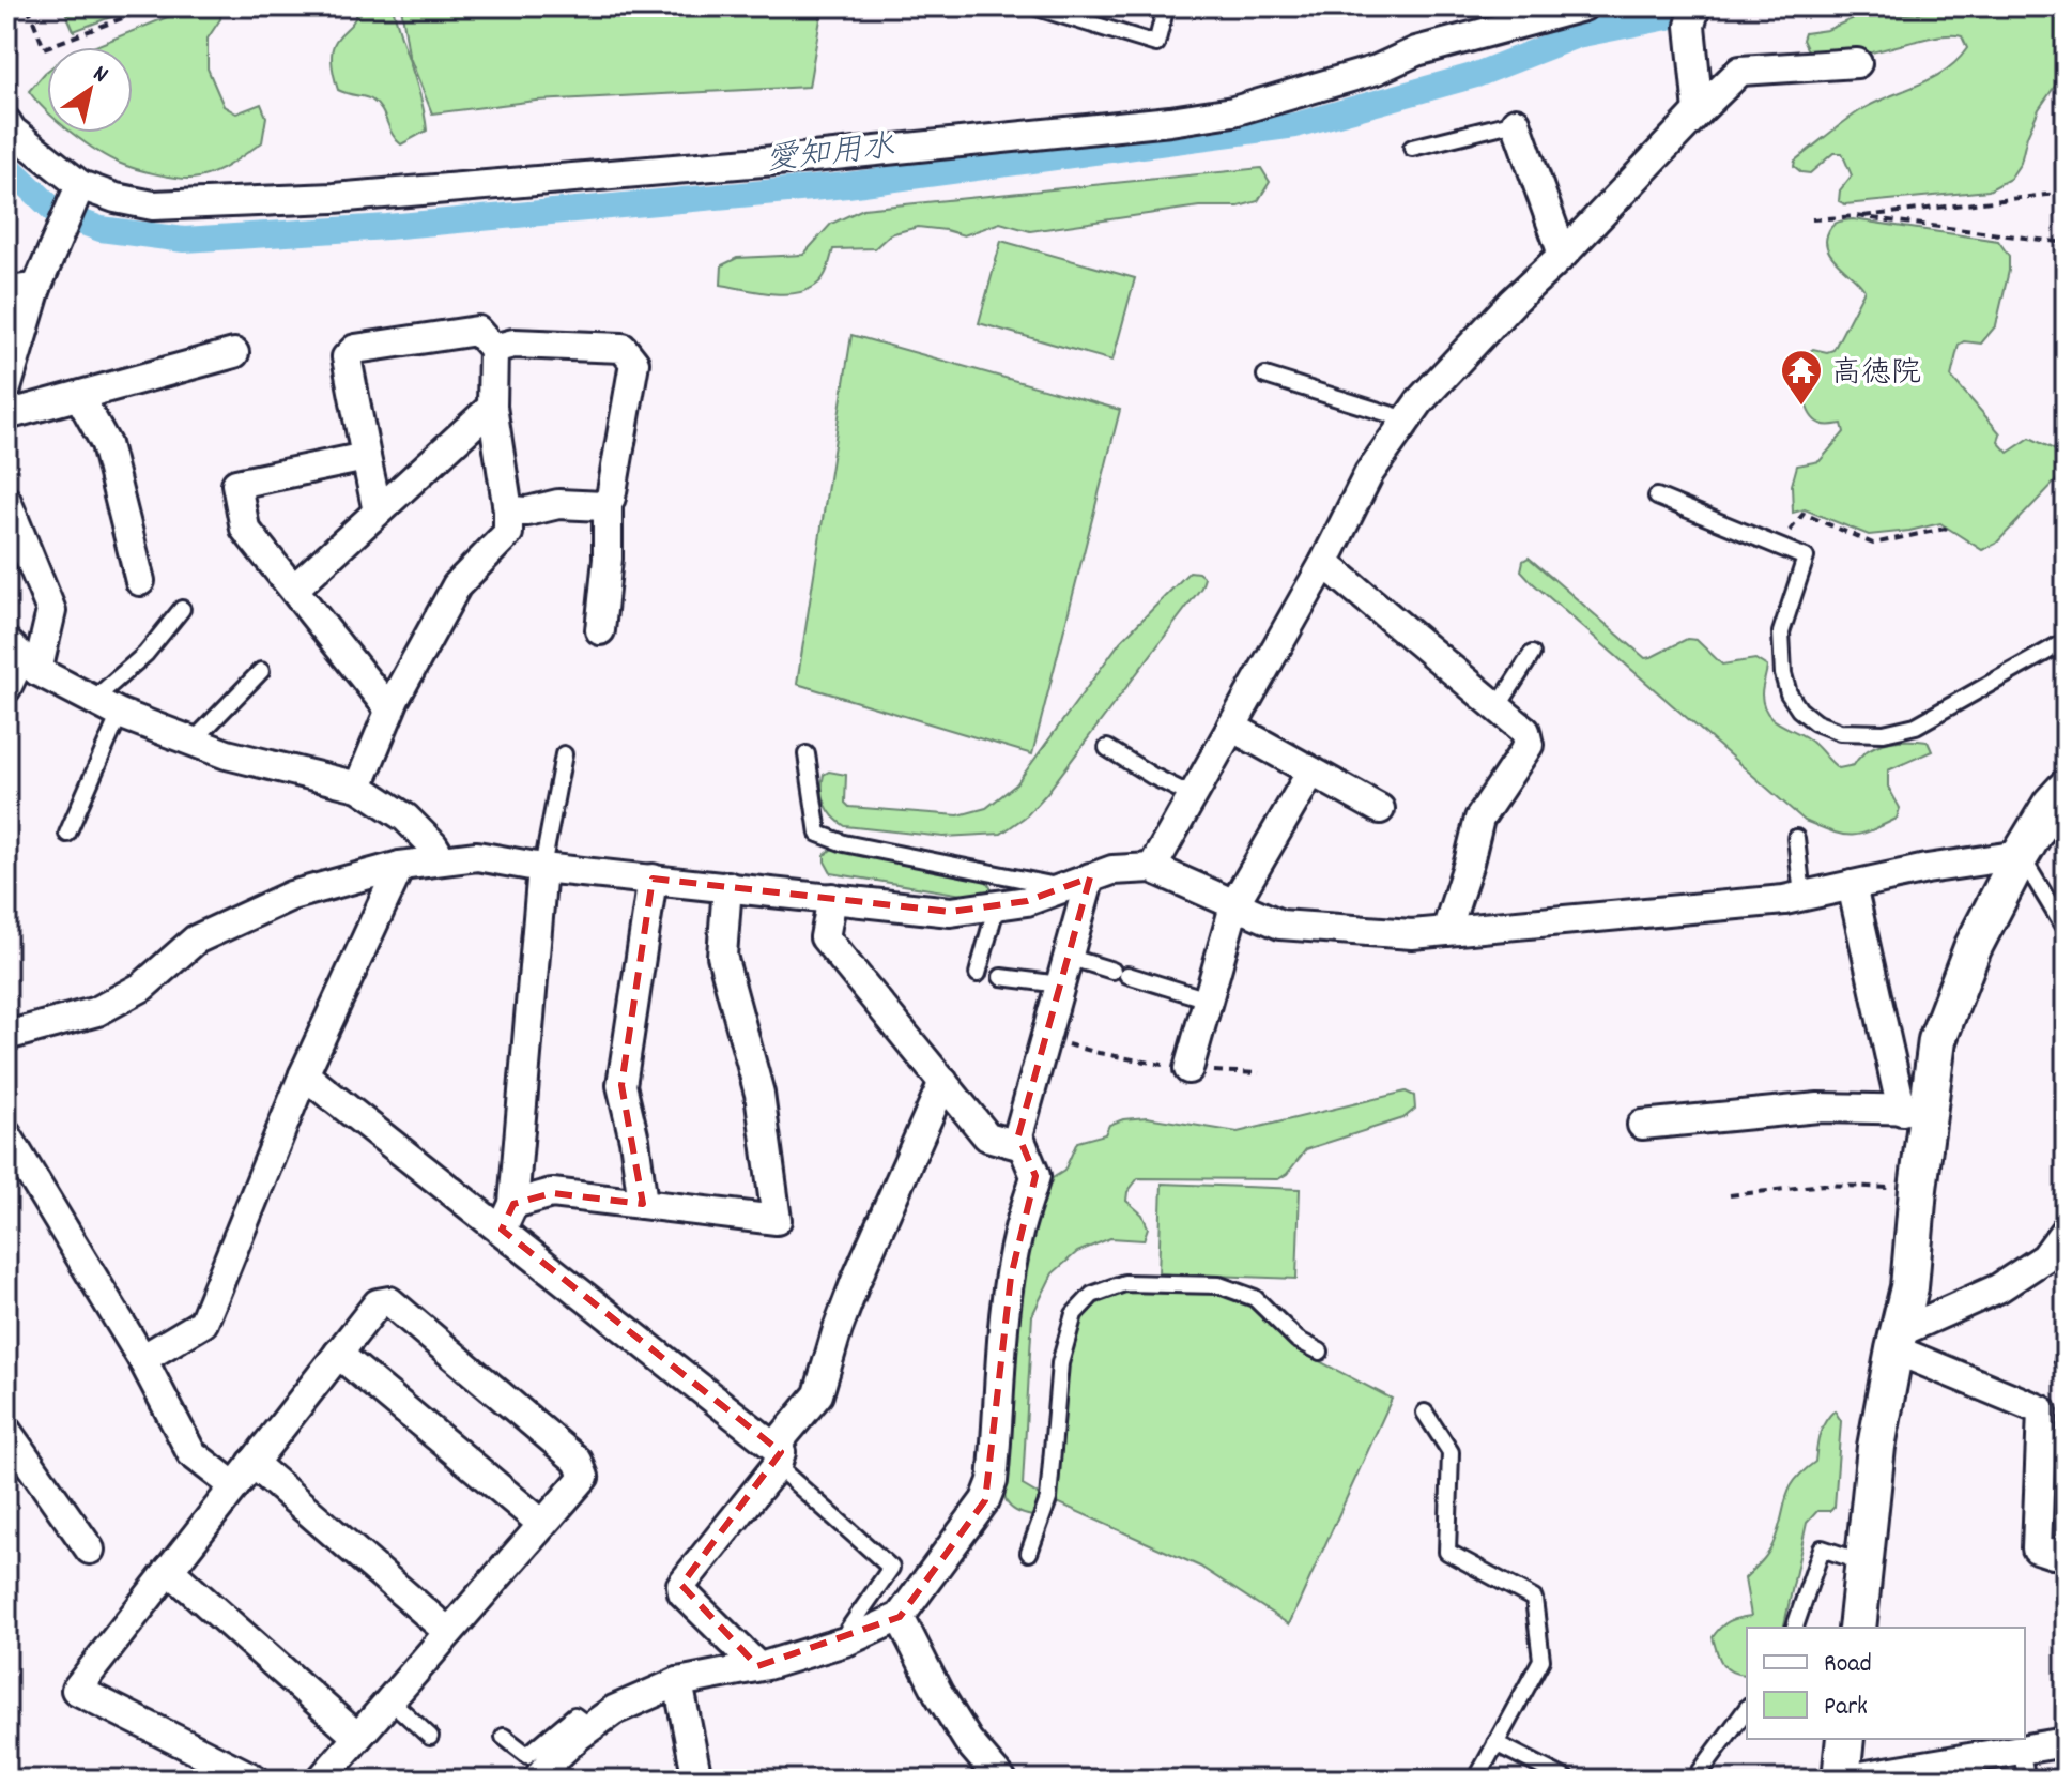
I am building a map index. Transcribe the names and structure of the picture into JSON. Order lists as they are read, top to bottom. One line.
{"water":["愛知用水"],"places":{"temple":["高徳院"]},"legend":["Road","Park"],"north":"top right"}
